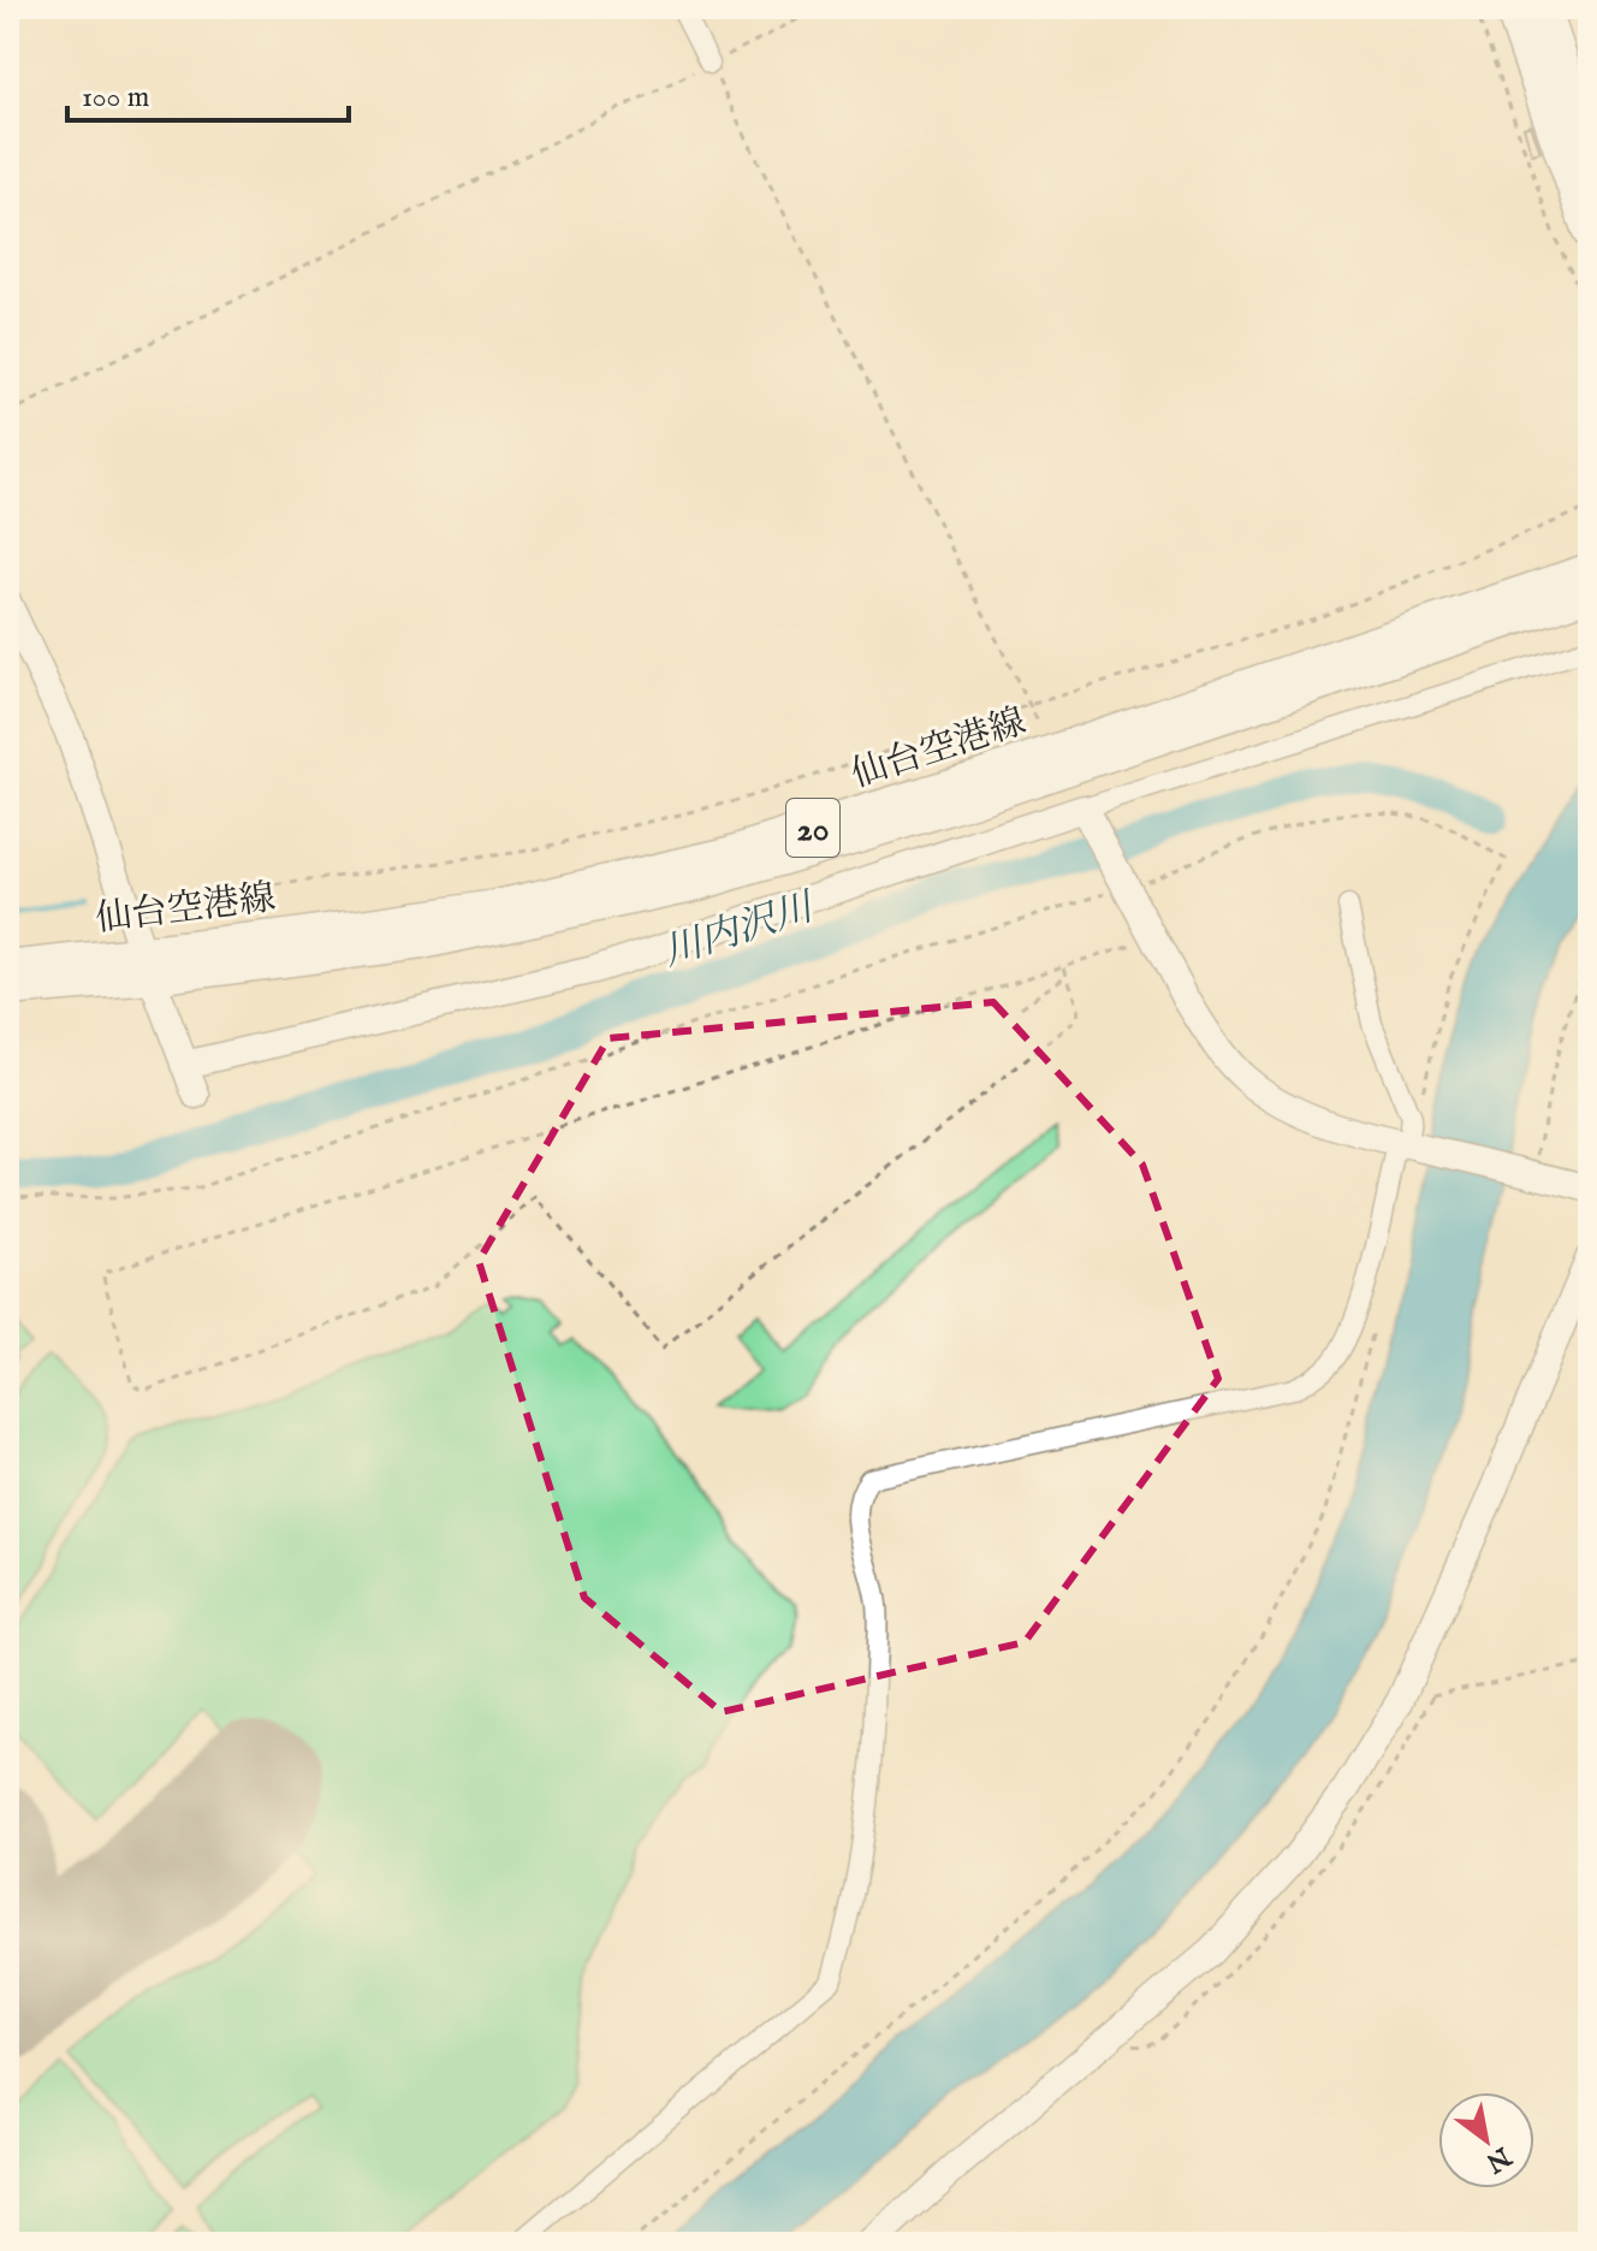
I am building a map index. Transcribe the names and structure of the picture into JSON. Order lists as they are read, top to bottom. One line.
{"streets":{"main road":["仙台空港線","20"]},"water":["川内沢川"],"scale_bar":"100 m","north":"bottom right"}
